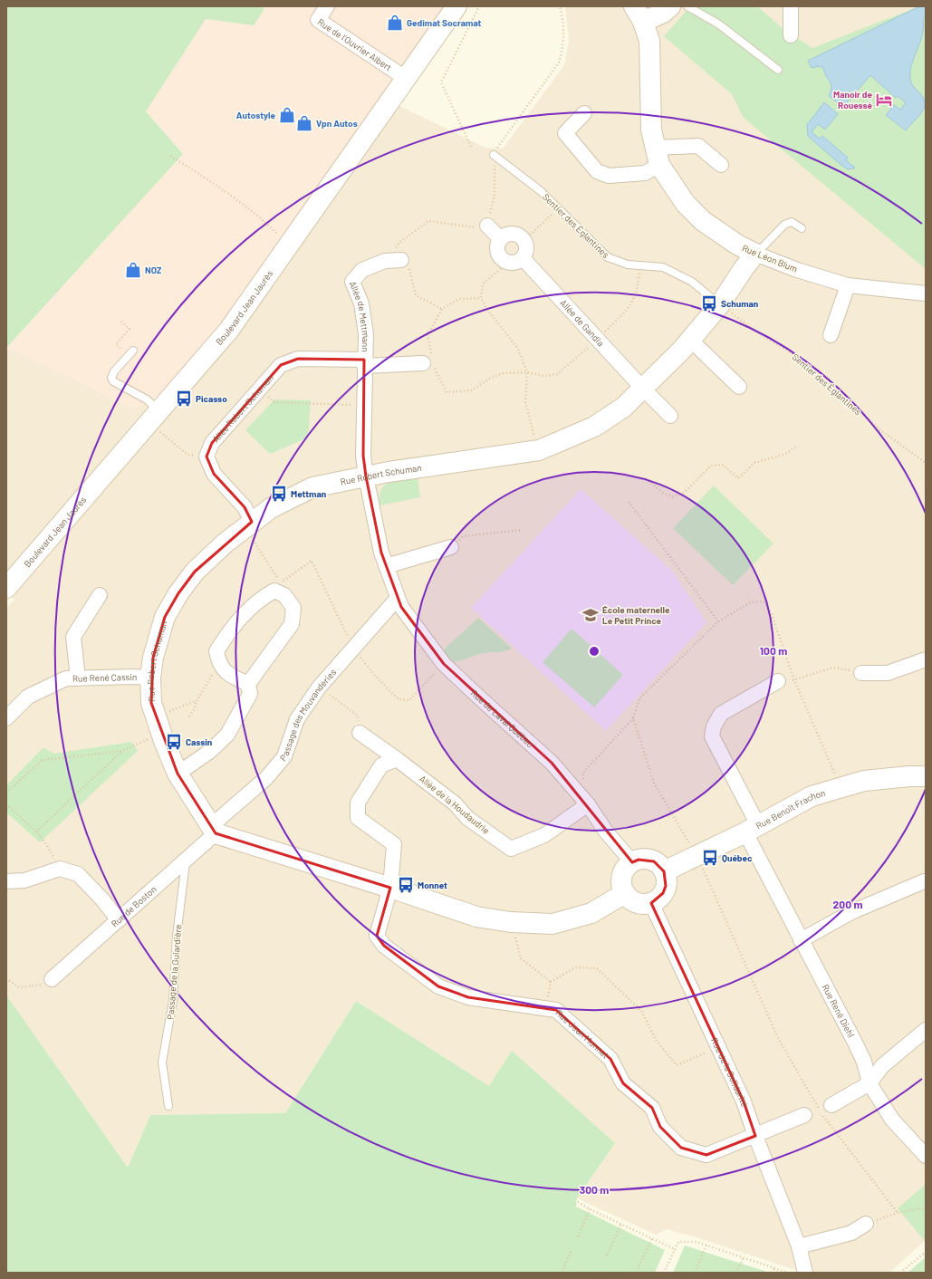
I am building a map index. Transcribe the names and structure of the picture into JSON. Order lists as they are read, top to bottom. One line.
{"streets":{"street":["Rue de l'Ouvrier Albert","Rue Léon Blum","Boulevard Jean Jaurès","Allée de Mettmann","Allée de Gandia","Allée Robert Schuman","Rue Robert Schuman","Rue René Cassin","Passage des Mouvanderies","Rue de Laval Québec","Allée de la Houdaudrie","Rue Benoît Frachon","Rue de Boston","Rue René Diehl","Rue Jean Monnet","Rue de la Solidarité"],"lane":["Sentier des Églantines","Passage de la Guiardière"]},"crossings":[["Rue de l'Ouvrier Albert","Boulevard Jean Jaurès"],["Sentier des Églantines","Rue Robert Schuman"],["Rue Léon Blum","Rue Robert Schuman"],["Allée de Mettmann","Allée Robert Schuman"],["Allée de Mettmann","Rue Robert Schuman"],["Allée de Mettmann","Rue de Laval Québec"],["Allée de Gandia","Rue Robert Schuman"],["Rue Robert Schuman","Rue René Cassin"],["Rue Robert Schuman","Passage des Mouvanderies"],["Rue Robert Schuman","Rue de Laval Québec"],["Rue Robert Schuman","Rue de Boston"],["Passage des Mouvanderies","Rue de Laval Québec"],["Passage des Mouvanderies","Rue de Boston"],["Rue de Laval Québec","Allée de la Houdaudrie"],["Rue de Laval Québec","Rue Benoît Frachon"],["Rue de Laval Québec","Rue de la Solidarité"],["Rue Benoît Frachon","Rue René Diehl"],["Rue Benoît Frachon","Rue de la Solidarité"],["Rue de Boston","Passage de la Guiardière"],["Rue Jean Monnet","Rue de la Solidarité"]],"places":{"shop":["Gedimat Socramat","Autostyle","Vpn Autos","NOZ"],"hotel":["Manoir de Rouessé"],"bus stop":["Schuman","Picasso","Mettman","Cassin","Québec","Monnet"],"school or university":["École maternelle Le Petit Prince"]},"rings":["100 m","200 m","300 m"]}
